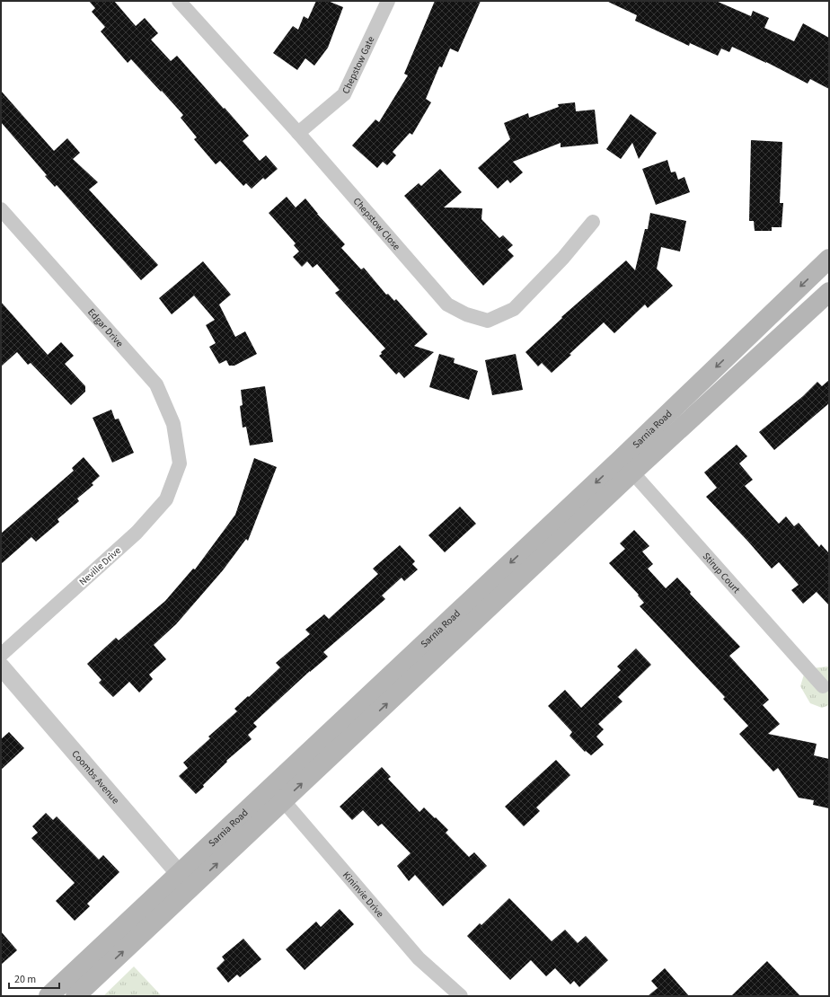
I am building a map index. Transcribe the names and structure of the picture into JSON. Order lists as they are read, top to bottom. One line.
{"streets":{"main road":["Sarnia Road"],"street":["Chepstow Gate","Chepstow Close","Edgar Drive","Neville Drive","Stirup Court","Coombs Avenue","Kininvie Drive"]},"crossings":[["Chepstow Gate","Chepstow Close"],["Edgar Drive","Neville Drive"],["Sarnia Road","Stirup Court"],["Sarnia Road","Coombs Avenue"],["Sarnia Road","Kininvie Drive"]],"scale_bar":"20 m"}
